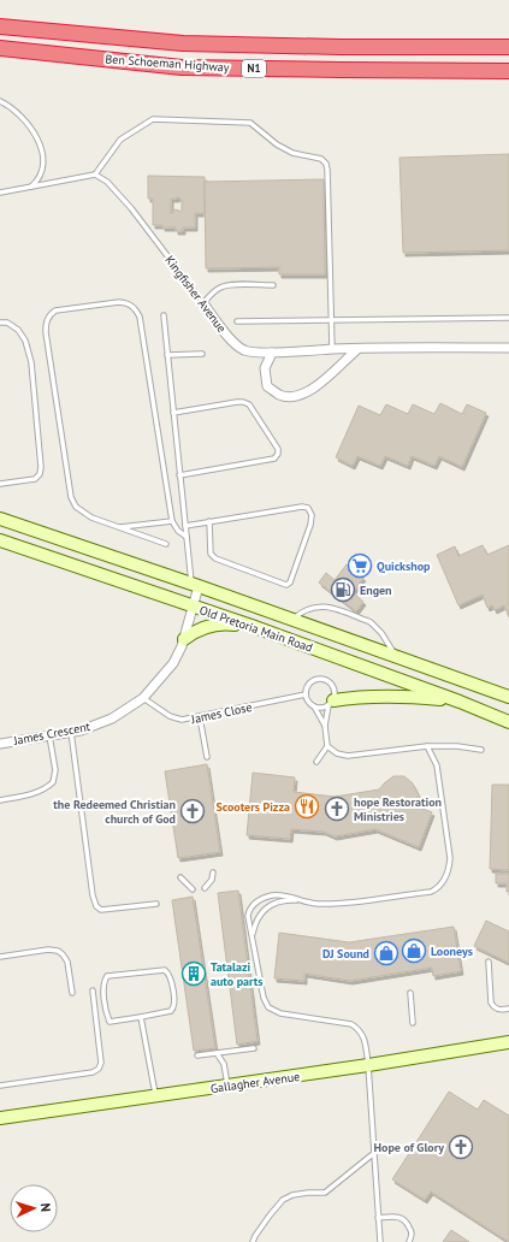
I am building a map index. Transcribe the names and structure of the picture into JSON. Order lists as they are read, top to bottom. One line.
{"streets":{"highway":["Ben Schoeman Highway","N1"],"main road":["Old Pretoria Main Road","Gallagher Avenue"],"street":["Kingfisher Avenue","James Crescent"],"lane":["James Close"]},"crossings":[["Old Pretoria Main Road","James Crescent"],["James Close","James Crescent"]],"places":{"supermarket":["Quickshop"],"fuel station":["Engen"],"restaurant":["Scooters Pizza"],"church":["hope Restoration Ministries","the Redeemed Christian church of God","Hope of Glory"],"shop":["Looneys","DJ Sound"],"building":["Tatalazi auto parts"]},"north":"right"}
